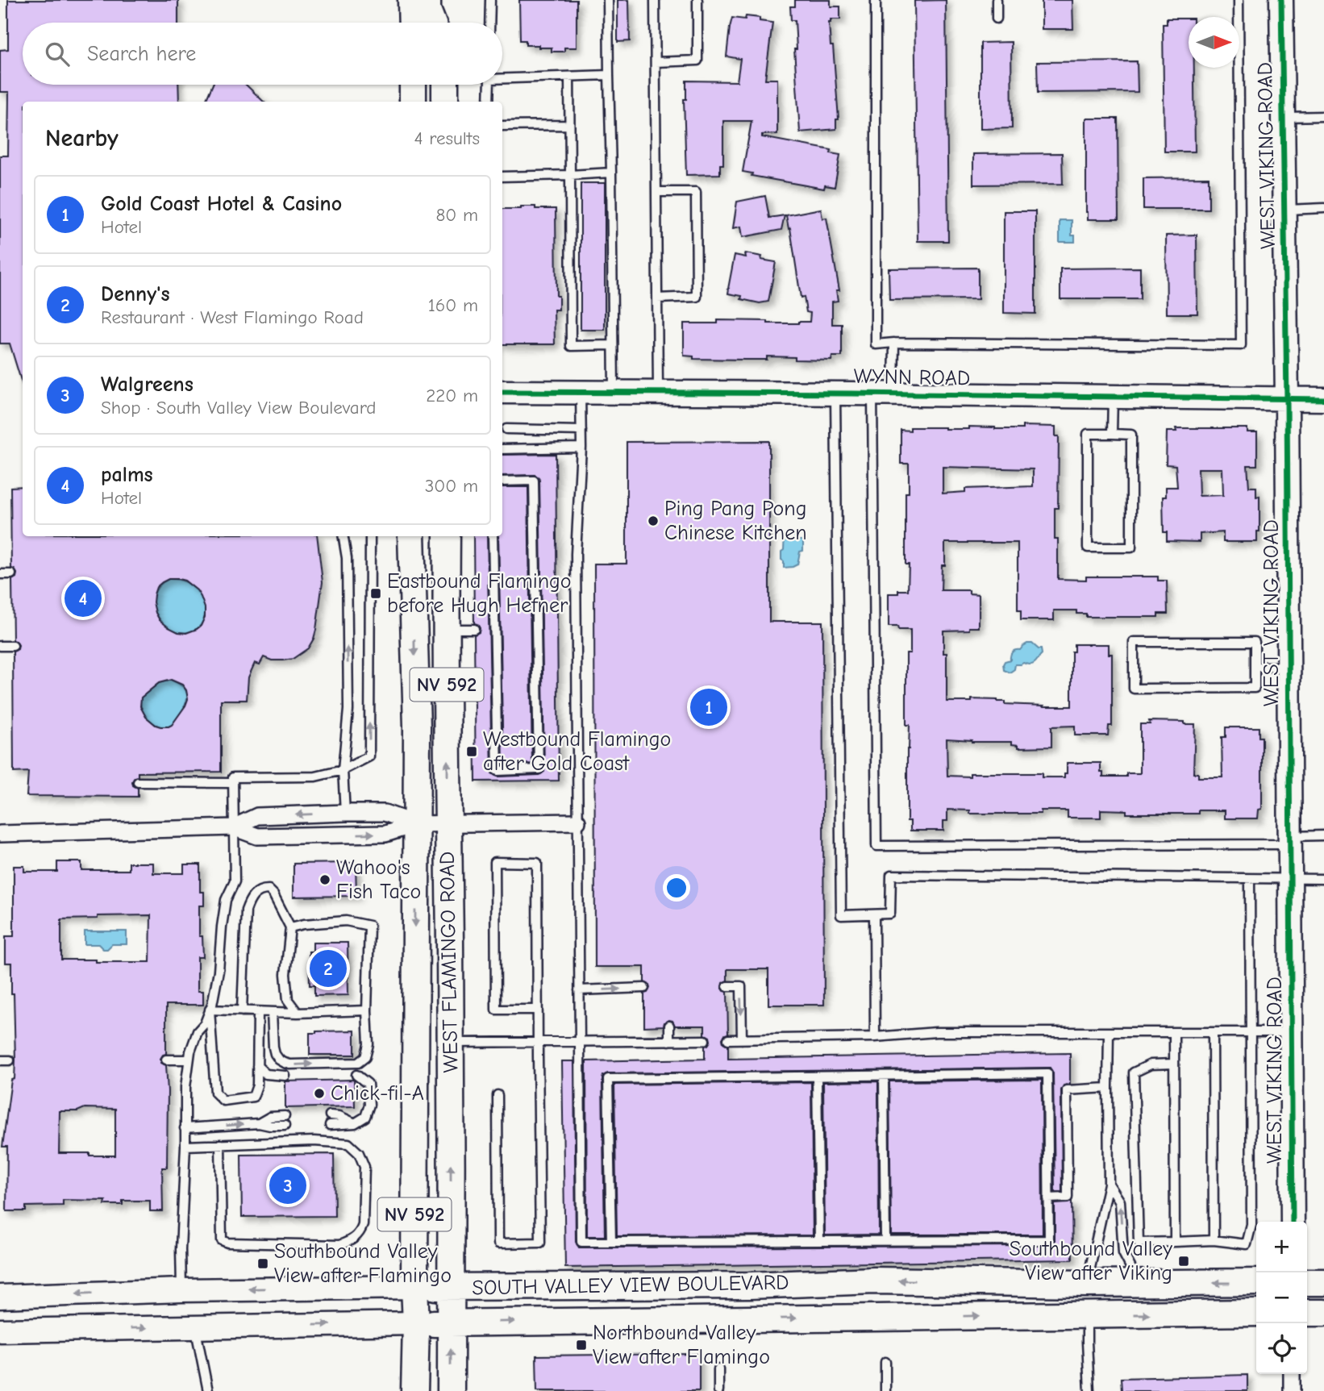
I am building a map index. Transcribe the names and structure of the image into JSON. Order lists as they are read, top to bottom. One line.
{"streets":{"main road":["NV 592","WEST FLAMINGO ROAD","SOUTH VALLEY VIEW BOULEVARD"],"street":["WEST VIKING ROAD","WYNN ROAD"]},"crossings":[["WEST VIKING ROAD","WYNN ROAD"],["WEST FLAMINGO ROAD","SOUTH VALLEY VIEW BOULEVARD"]],"places":{"other":["Ping Pang Pong Chinese Kitchen","Wahoo's Fish Taco","Chick-fil-A"],"transit":["Eastbound Flamingo before Hugh Hefner","Westbound Flamingo after Gold Coast","Southbound Valley View after Viking","Southbound Valley View after Flamingo","Northbound Valley View after Flamingo"]},"north":"right","page":{"search":"Search here","heading":["Nearby","4 results"],"list":[{"mark":"1","name":"Gold Coast Hotel & Casino","note":"Hotel","value":"80 m"},{"mark":"2","name":"Denny's","note":"Restaurant · West Flamingo Road","value":"160 m"},{"mark":"3","name":"Walgreens","note":"Shop · South Valley View Boulevard","value":"220 m"},{"mark":"4","name":"palms","note":"Hotel","value":"300 m"}],"pins":["4","1","2","3"],"map_buttons":["+","−"]}}
